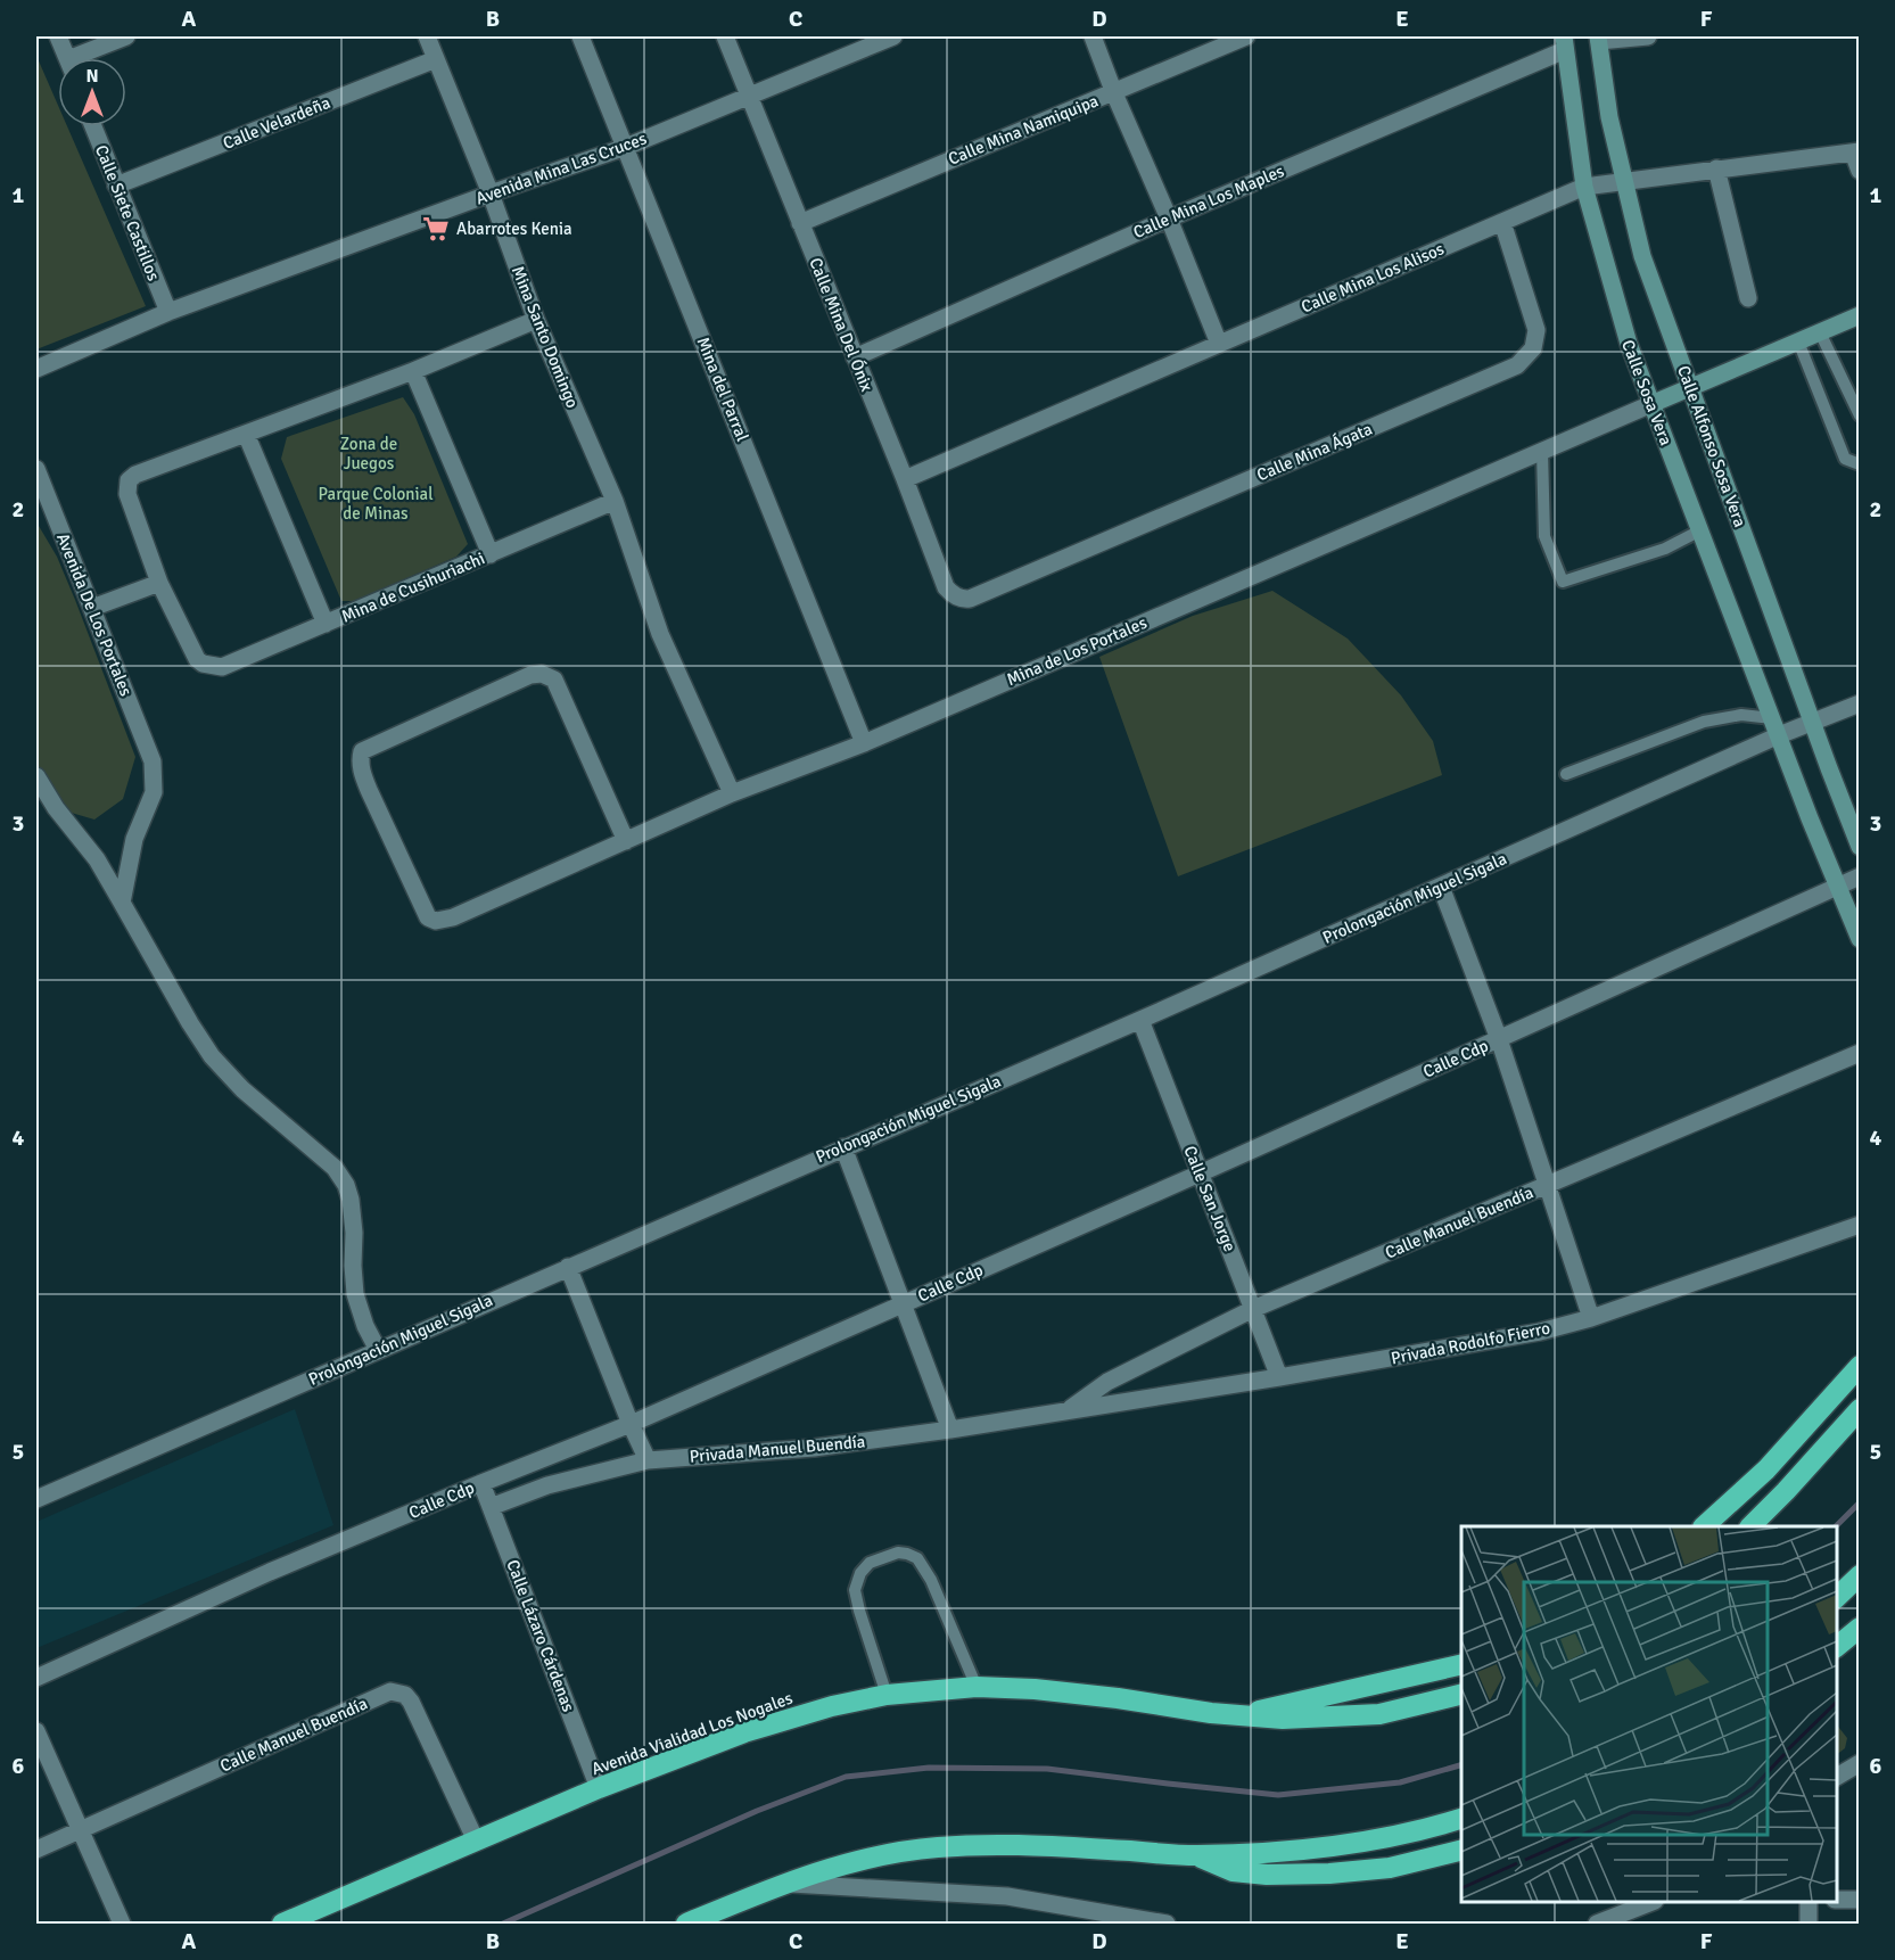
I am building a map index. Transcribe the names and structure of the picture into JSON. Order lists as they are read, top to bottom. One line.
{"streets":{"highway":["Avenida Vialidad Los Nogales"],"main road":["Calle Sosa Vera","Calle Alfonso Sosa Vera"],"street":["Calle Velardeña","Calle Mina Namiquipa","Avenida Mina Las Cruces","Calle Mina Los Maples","Calle Siete Castillos","Calle Mina Los Alisos","Calle Mina Del Ónix","Mina Santo Domingo","Mina del Parral","Calle Mina Ágata","Mina de Cusihuriachi","Avenida De Los Portales","Mina de Los Portales","Prolongación Miguel Sigala","Calle Cdp","Calle San Jorge","Calle Manuel Buendía","Privada Rodolfo Fierro","Privada Manuel Buendía","Calle Lázaro Cárdenas"]},"crossings":[["Calle Velardeña","Calle Siete Castillos"],["Calle Velardeña","Mina Santo Domingo"],["Calle Mina Namiquipa","Calle Mina Del Ónix"],["Avenida Mina Las Cruces","Calle Siete Castillos"],["Avenida Mina Las Cruces","Calle Mina Del Ónix"],["Avenida Mina Las Cruces","Mina Santo Domingo"],["Avenida Mina Las Cruces","Mina del Parral"],["Calle Mina Los Maples","Calle Mina Del Ónix"],["Calle Mina Los Maples","Calle Sosa Vera"],["Calle Mina Los Alisos","Calle Mina Del Ónix"],["Calle Mina Los Alisos","Calle Sosa Vera"],["Calle Mina Los Alisos","Calle Alfonso Sosa Vera"],["Calle Mina Los Alisos","Calle Mina Ágata"],["Calle Mina Del Ónix","Calle Mina Ágata"],["Mina Santo Domingo","Mina de Cusihuriachi"],["Mina Santo Domingo","Mina de Los Portales"],["Mina del Parral","Mina de Los Portales"],["Calle Sosa Vera","Mina de Los Portales"],["Calle Sosa Vera","Prolongación Miguel Sigala"],["Calle Alfonso Sosa Vera","Prolongación Miguel Sigala"],["Prolongación Miguel Sigala","Calle San Jorge"],["Calle Cdp","Calle San Jorge"],["Calle Cdp","Calle Lázaro Cárdenas"],["Calle San Jorge","Calle Manuel Buendía"],["Calle San Jorge","Privada Rodolfo Fierro"],["Calle Manuel Buendía","Privada Rodolfo Fierro"],["Calle Manuel Buendía","Privada Manuel Buendía"],["Calle Manuel Buendía","Avenida Vialidad Los Nogales"],["Privada Rodolfo Fierro","Privada Manuel Buendía"],["Privada Manuel Buendía","Calle Lázaro Cárdenas"],["Calle Lázaro Cárdenas","Avenida Vialidad Los Nogales"]],"parks":["Zona de Juegos","Parque Colonial de Minas"],"places":{"supermarket":["Abarrotes Kenia"]},"north":"top","grid":{"columns":["A","B","C","D","E","F"],"rows":["1","2","3","4","5","6"]}}
